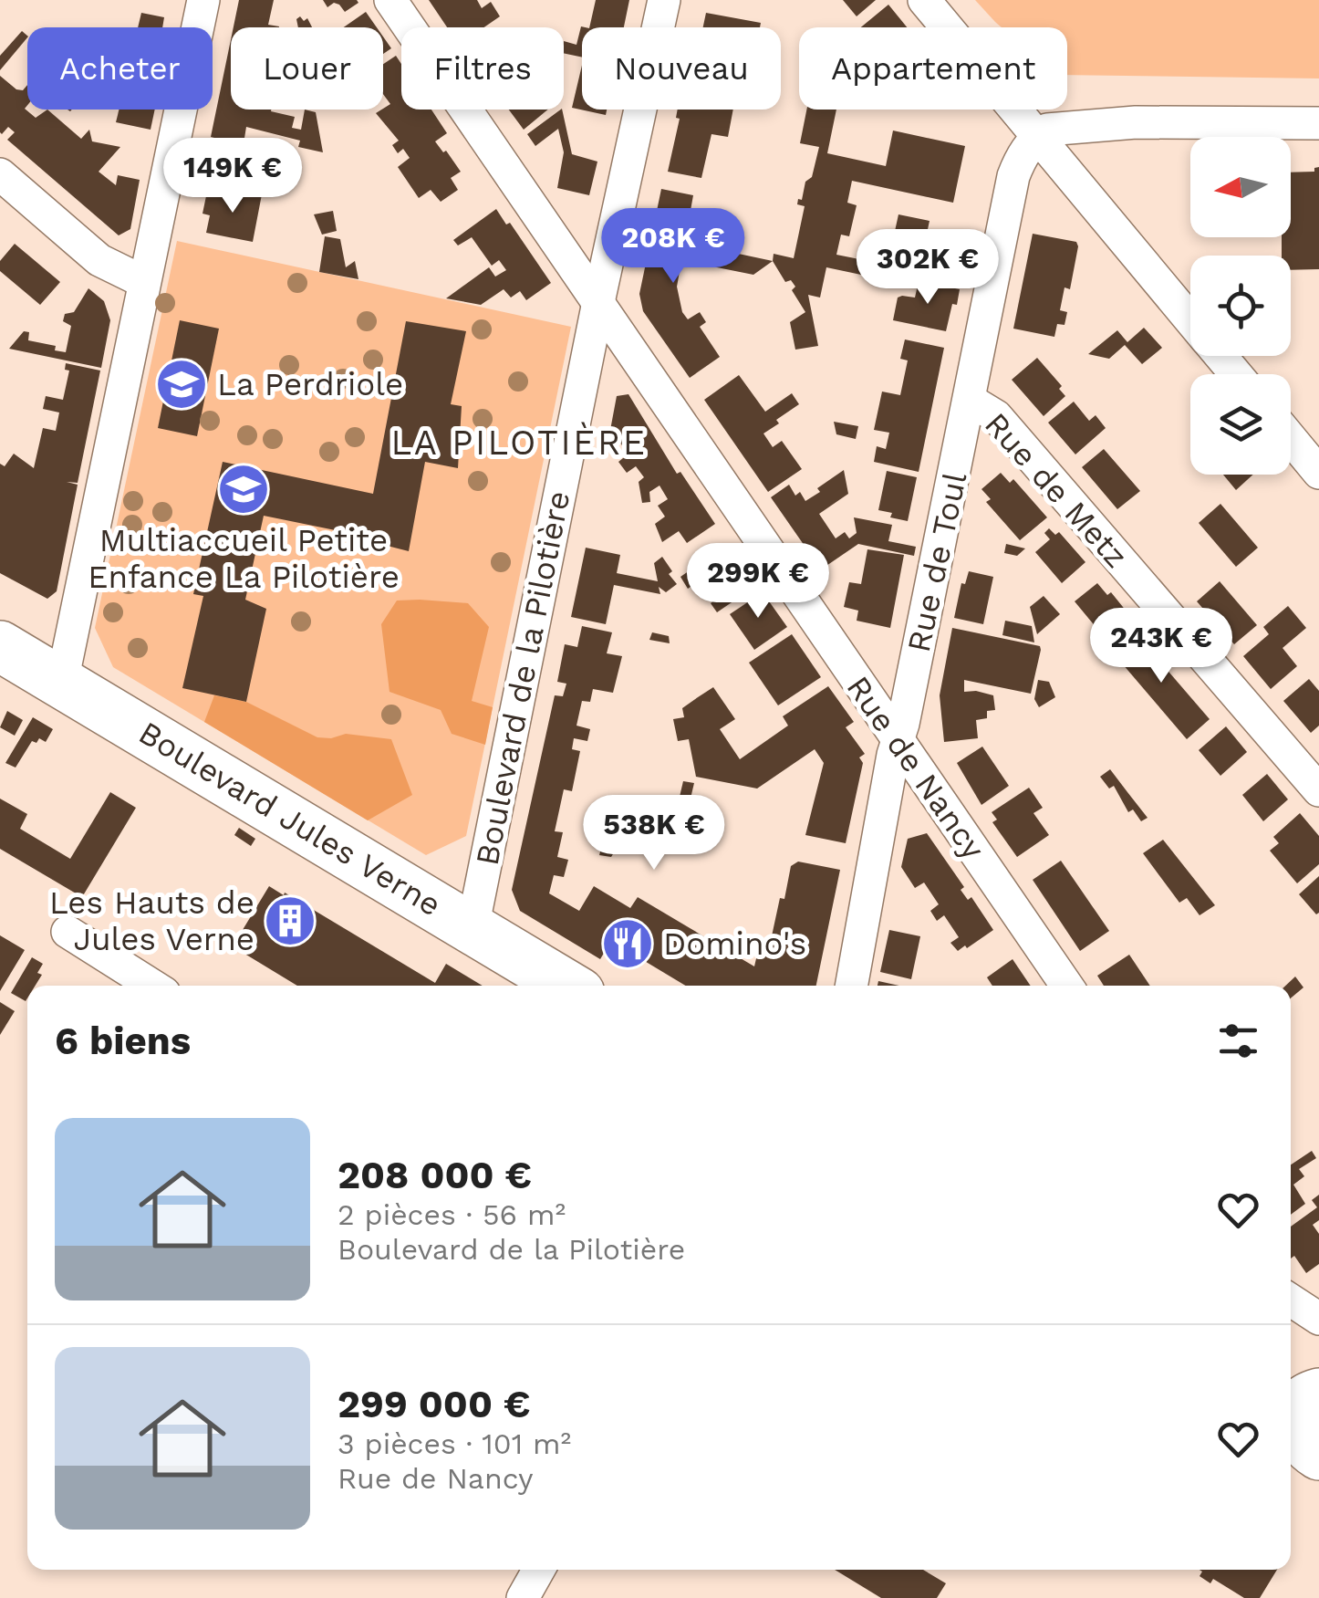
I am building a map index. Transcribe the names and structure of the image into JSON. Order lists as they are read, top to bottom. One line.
{"streets":{"main road":["Boulevard Jules Verne"],"street":["Rue de Metz","Rue de Toul","Boulevard de la Pilotière","Rue de Nancy"]},"crossings":[["Rue de Metz","Rue de Toul"],["Rue de Toul","Rue de Nancy"],["Boulevard de la Pilotière","Rue de Nancy"],["Boulevard de la Pilotière","Boulevard Jules Verne"]],"districts":["LA PILOTIÈRE"],"places":{"school or university":["La Perdriole","Multiaccueil Petite Enfance La Pilotière"],"building":["Les Hauts de Jules Verne"],"restaurant":["Domino's"]},"north":"left","page":{"chip":["Acheter","Louer","Filtres","Nouveau","Appartement"],"price":["149K €","208K €","302K €","299K €","243K €","538K €"],"heading":"6 biens","list":[{"name":"208 000 €","note":"2 pièces · 56 m² · Boulevard de la Pilotière"},{"name":"299 000 €","note":"3 pièces · 101 m² · Rue de Nancy"}]}}
